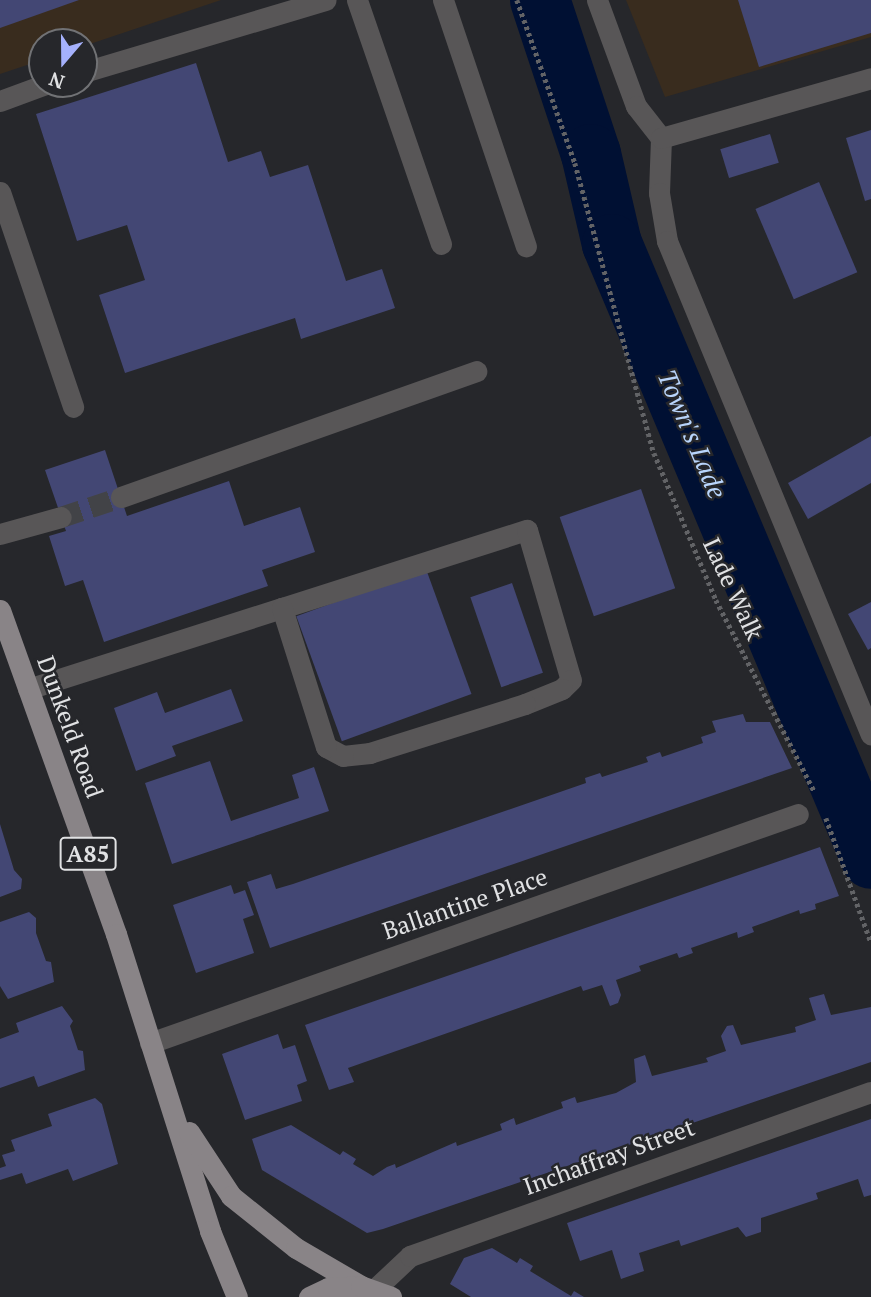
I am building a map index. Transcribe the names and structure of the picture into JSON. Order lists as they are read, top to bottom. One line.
{"streets":{"main road":["Dunkeld Road","A85"],"street":["Ballantine Place","Inchaffray Street"],"path":["Lade Walk"]},"crossings":[["Dunkeld Road","Ballantine Place"],["Dunkeld Road","Inchaffray Street"]],"water":["Town's Lade"],"north":"bottom"}
